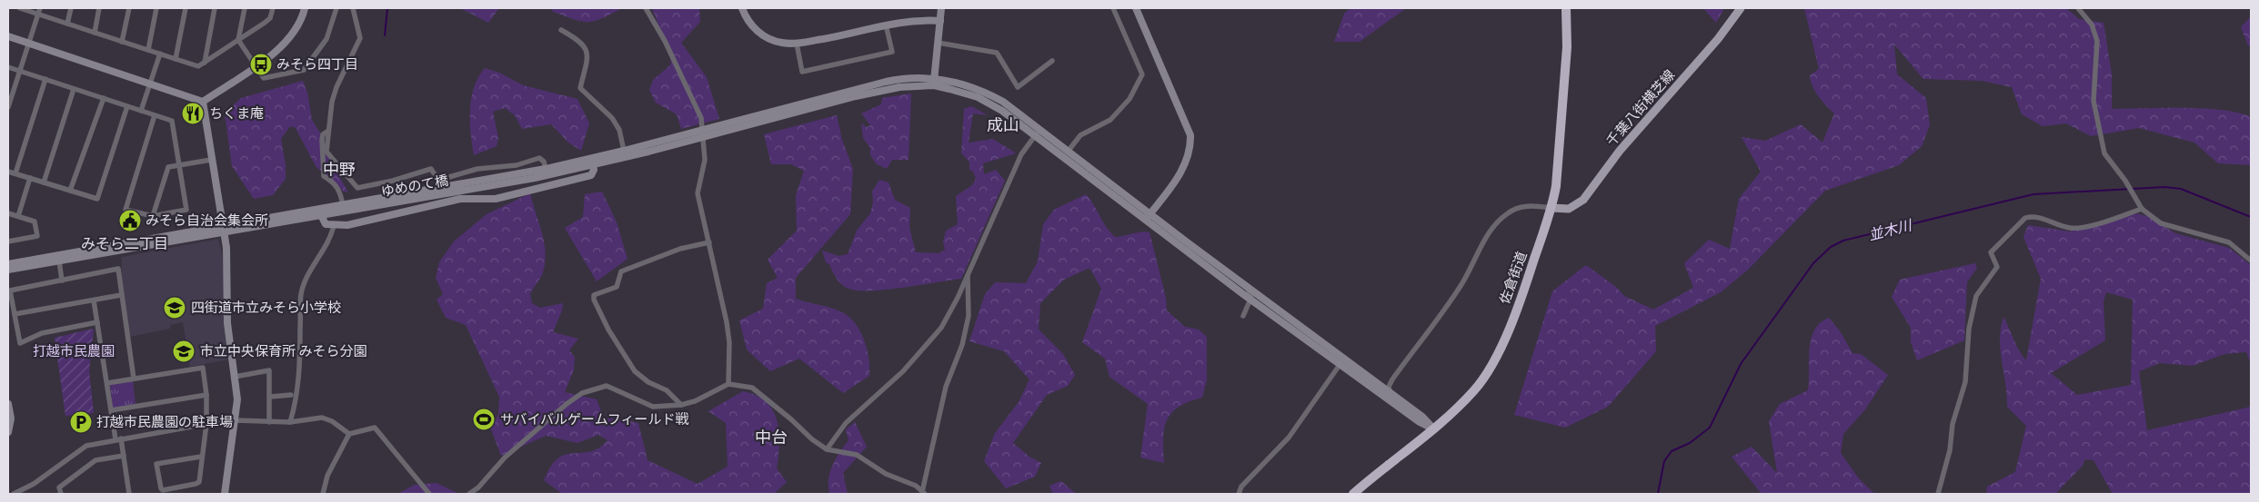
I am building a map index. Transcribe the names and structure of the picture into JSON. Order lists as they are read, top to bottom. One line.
{"streets":{"highway":["佐倉街道"],"main road":["千葉八街横芝線"],"street":["ゆめのて橋"]},"crossings":[["千葉八街横芝線","佐倉街道"]],"districts":["成山","中野","みそら二丁目","中台"],"water":["並木川"],"parks":["打越市民農園"],"places":{"bus stop":["みそら四丁目"],"restaurant":["ちくま庵"],"public building":["みそら自治会集会所"],"school or university":["四街道市立みそら小学校","市立中央保育所 みそら分園"],"sports":["サバイバルゲームフィールド戦"],"parking":["打越市民農園の駐車場"]}}
